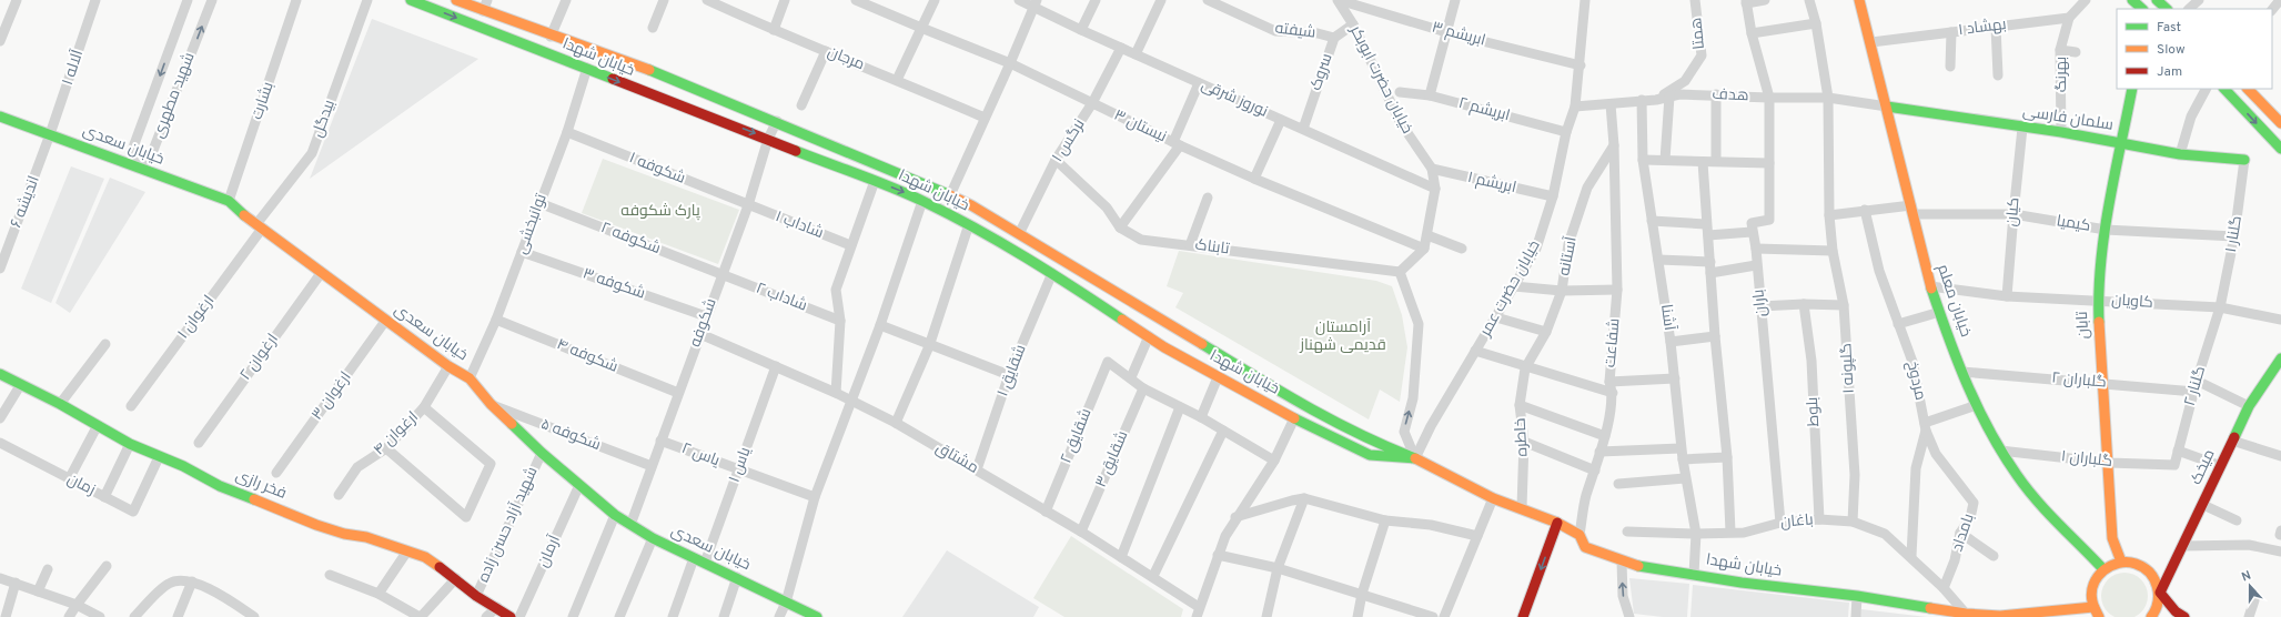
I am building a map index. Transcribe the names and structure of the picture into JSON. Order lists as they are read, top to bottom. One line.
{"streets":{"main road":["خیابان شهدا","سلمان فارسی","خیابان سعدی","خیابان معلم","تابان","میخک","فخر رازی"],"street":["بهشاد ۱","شیفته","همتا","ابریشم ۳","مرجان","آلاله ۱","سروک","بهرنگ","خیابان حضرت ابوبکر","شهید مطهری","هدف","نوروز شرقی","بشارت","ابریشم ۲","بیدگل","نیستان ۳","نرگس ۱","شکوفه ۱","ابریشم ۱","اندیشه ۶","کیان","توانبخشی","کیمیا","شاداب ۱","گلنار ۱","شکوفه ۲","تابناک","آستانه","شکوفه ۳","خیابان حضرت عمر","شاداب ۲","کاویان","باران","ارغوان ۱","آشنا","شکوفه","شفاعت","شکوفه ۴","ارغوان ۲","گلپونه ۱","شقایق ۱","مردوخ","گلباران ۲","گلنار ۲","ارغوان ۳","بلوط","ارغوان ۴","شکوفه ۵","شقایق ۲","خاطره","یاس ۲","مشتاق","شقایق ۳","گلباران ۱","یاس ۱","زمان","باغان","شهید آزاد حسن زاده","بامداد","آرمان"]},"crossings":[["بهشاد ۱","بهرنگ"],["بهشاد ۱","خیابان معلم"],["شیفته","سروک"],["همتا","هدف"],["ابریشم ۳","خیابان حضرت ابوبکر"],["ابریشم ۳","خیابان حضرت عمر"],["خیابان شهدا","نرگس ۱"],["خیابان شهدا","توانبخشی"],["خیابان شهدا","خیابان حضرت عمر"],["خیابان شهدا","آشنا"],["خیابان شهدا","شکوفه"],["خیابان شهدا","شفاعت"],["خیابان شهدا","شقایق ۱"],["خیابان شهدا","خاطره"],["آلاله ۱","خیابان سعدی"],["آلاله ۱","اندیشه ۶"],["سروک","خیابان حضرت ابوبکر"],["سروک","نوروز شرقی"],["بهرنگ","سلمان فارسی"],["خیابان حضرت ابوبکر","نوروز شرقی"],["خیابان حضرت ابوبکر","نیستان ۳"],["خیابان حضرت ابوبکر","ابریشم ۱"],["شهید مطهری","خیابان سعدی"],["هدف","سلمان فارسی"],["هدف","خیابان حضرت عمر"],["هدف","خیابان معلم"],["هدف","آشنا"],["هدف","شفاعت"],["هدف","گلپونه ۱"],["نوروز شرقی","نرگس ۱"],["بشارت","خیابان سعدی"],["ابریشم ۲","خیابان حضرت عمر"],["بیدگل","خیابان سعدی"],["بیدگل","ارغوان ۱"],["سلمان فارسی","کیان"],["سلمان فارسی","گلنار ۱"],["سلمان فارسی","خیابان معلم"],["سلمان فارسی","تابان"],["نیستان ۳","نرگس ۱"],["نرگس ۱","تابناک"],["خیابان سعدی","اندیشه ۶"],["خیابان سعدی","توانبخشی"],["خیابان سعدی","ارغوان ۱"],["خیابان سعدی","شکوفه"],["خیابان سعدی","ارغوان ۲"],["خیابان سعدی","ارغوان ۳"],["خیابان سعدی","ارغوان ۴"],["خیابان سعدی","شکوفه ۵"],["خیابان سعدی","یاس ۱"],["خیابان سعدی","شهید آزاد حسن زاده"],["خیابان سعدی","آرمان"],["شکوفه ۱","توانبخشی"],["شکوفه ۱","شاداب ۱"],["شکوفه ۱","شکوفه"],["ابریشم ۱","خیابان حضرت عمر"],["کیان","کیمیا"],["کیان","کاویان"],["توانبخشی","شکوفه ۲"],["توانبخشی","شکوفه ۳"],["توانبخشی","شکوفه ۴"],["کیمیا","گلنار ۱"],["کیمیا","خیابان معلم"],["کیمیا","تابان"],["کیمیا","گلپونه ۱"],["کیمیا","مردوخ"],["شاداب ۱","شکوفه"],["گلنار ۱","کاویان"],["گلنار ۱","گلنار ۲"],["شکوفه ۲","شاداب ۲"],["شکوفه ۲","شکوفه"],["آستانه","شفاعت"],["آستانه","خاطره"],["شکوفه ۳","شکوفه"],["شاداب ۲","شکوفه"],["خیابان معلم","کاویان"],["خیابان معلم","گلباران ۲"],["خیابان معلم","گلباران ۱"],["کاویان","تابان"],["کاویان","گلنار ۲"],["باران","باغان"],["آشنا","باغان"],["شکوفه","شکوفه ۴"],["شکوفه","شکوفه ۵"],["شکوفه","یاس ۲"],["شکوفه","مشتاق"],["تابان","گلباران ۲"],["تابان","گلباران ۱"],["گلپونه ۱","باغان"],["شقایق ۱","مشتاق"],["مردوخ","باغان"],["مردوخ","بامداد"],["گلباران ۲","گلنار ۲"],["گلنار ۲","گلباران ۱"],["بلوط","باغان"],["شقایق ۲","مشتاق"],["یاس ۲","یاس ۱"],["مشتاق","شقایق ۳"],["مشتاق","یاس ۱"],["زمان","فخر رازی"],["فخر رازی","شهید آزاد حسن زاده"],["باغان","بامداد"]],"parks":["پارک شکوفه","آرامستان قدیمی شهناز"],"legend":["Fast","Slow","Jam"],"north":"top"}
